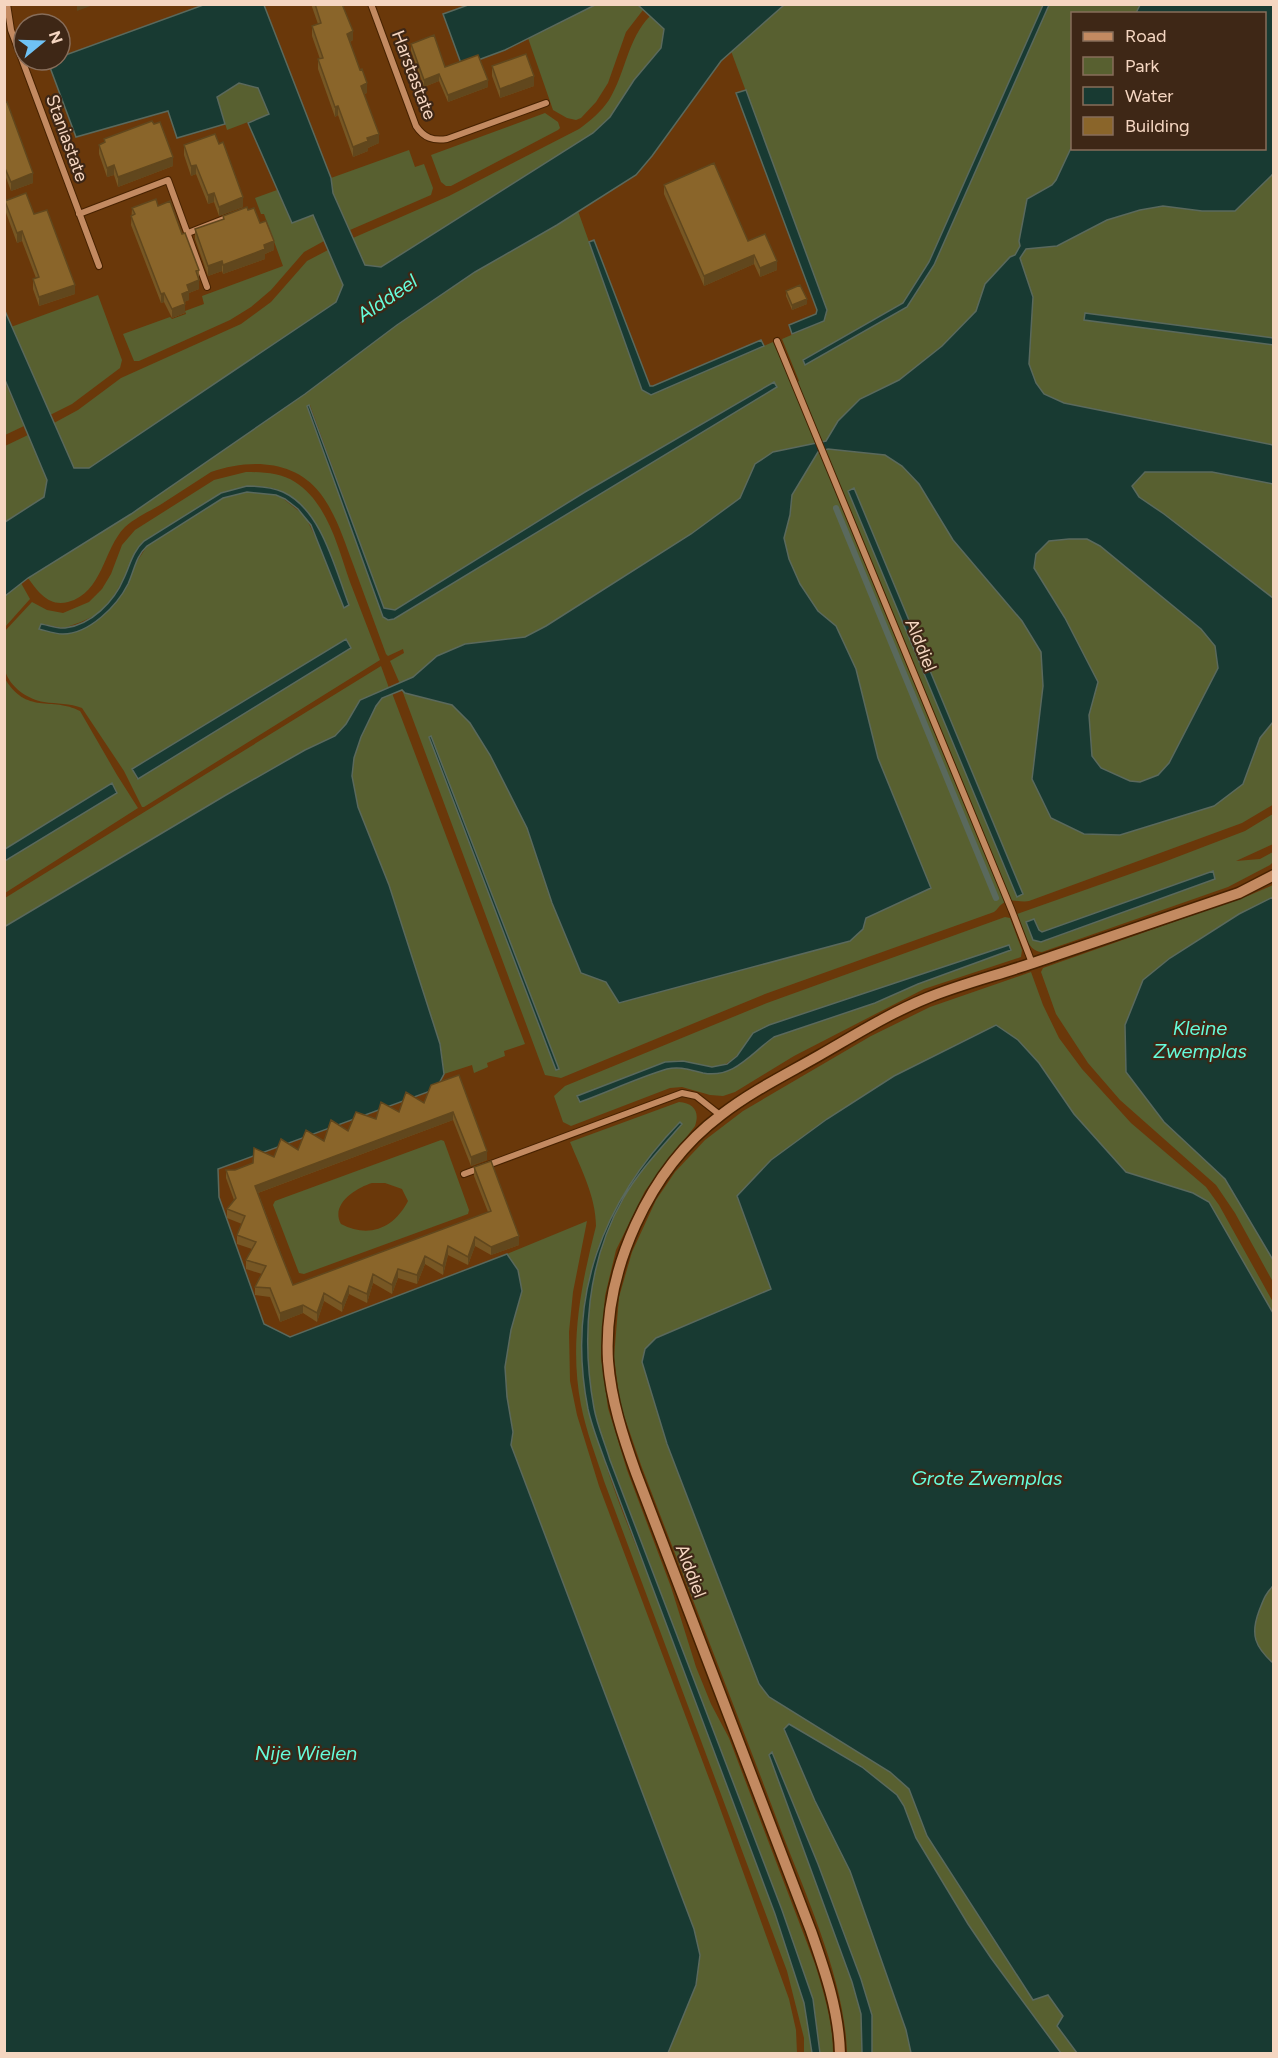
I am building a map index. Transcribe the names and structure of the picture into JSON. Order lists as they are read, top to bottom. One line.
{"streets":{"street":["Harstastate","Staniastate","Alddiel"]},"water":["Alddeel","Kleine Zwemplas","Grote Zwemplas","Nije Wielen"],"legend":["Road","Park","Water","Building"],"north":"right"}
